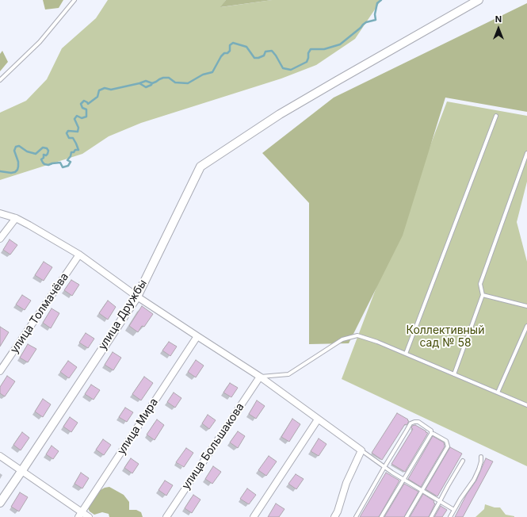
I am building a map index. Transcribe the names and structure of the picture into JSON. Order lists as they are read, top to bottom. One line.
{"streets":{"street":["улица Толмачёва","улица Дружбы","улица Мира","улица Большакова"]},"parks":["Коллективный сад № 58"],"north":"top"}
